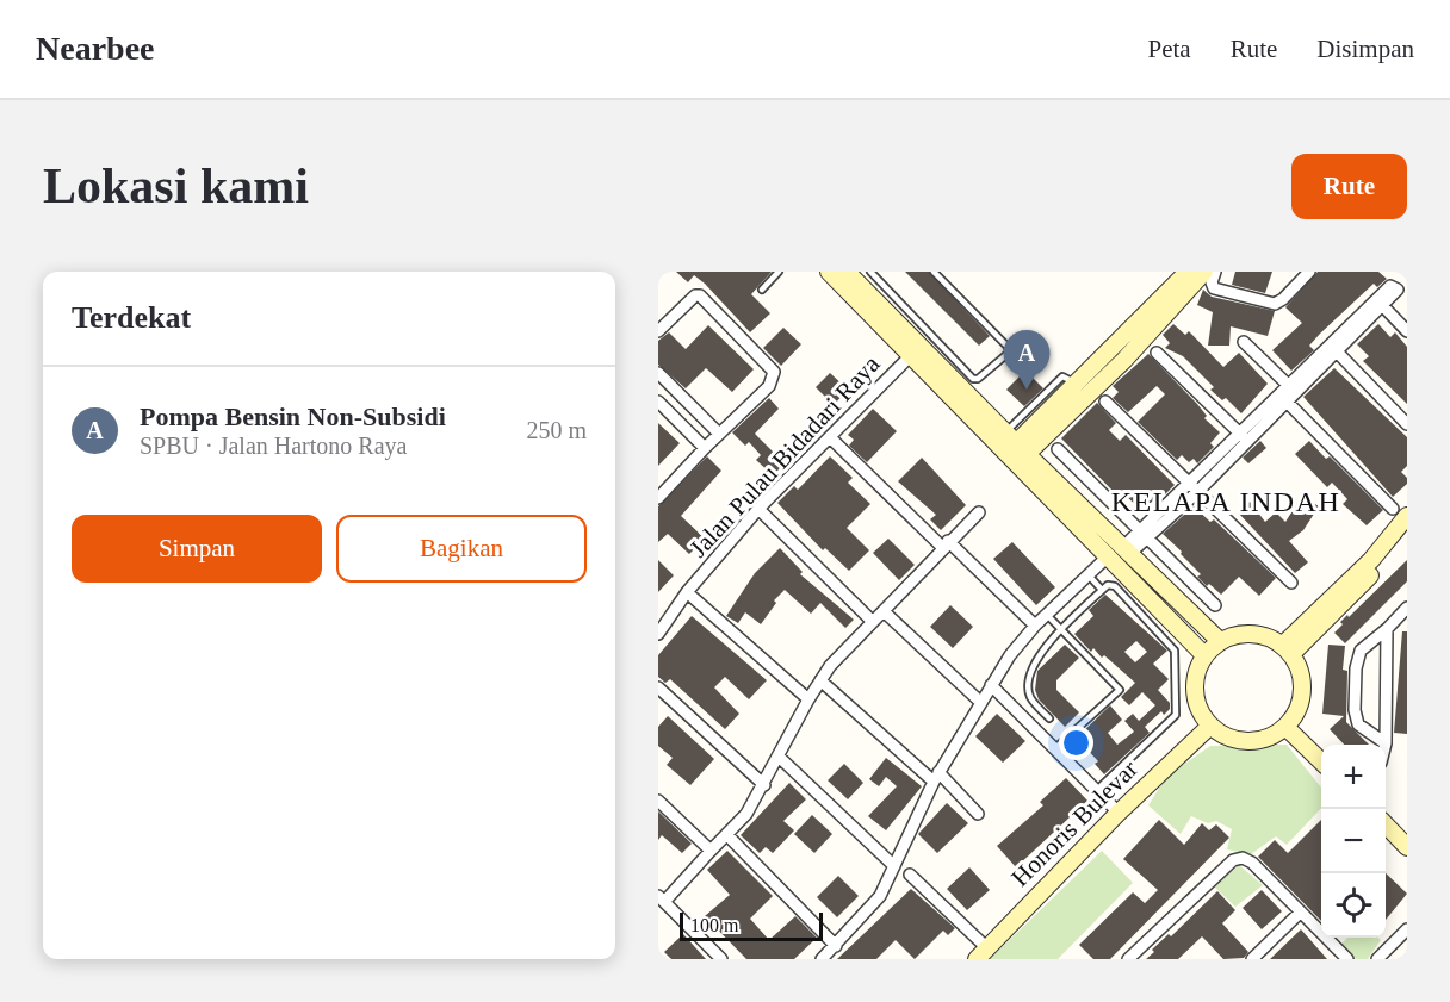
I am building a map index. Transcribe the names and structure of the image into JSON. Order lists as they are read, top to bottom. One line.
{"streets":{"street":["Jalan Pulau Bidadari Raya","Honoris Bulevar"]},"districts":["KELAPA INDAH"],"scale_bar":"100 m","page":{"header":"Nearbee","nav":["Peta","Rute","Disimpan"],"buttons":["Rute",["Simpan","Bagikan"]],"title":"Lokasi kami","heading":"Terdekat","pins":"A","list":[{"mark":"A","name":"Pompa Bensin Non-Subsidi","note":"SPBU · Jalan Hartono Raya","value":"250 m"}],"map_buttons":["+","−"],"scale":"100 m"}}
